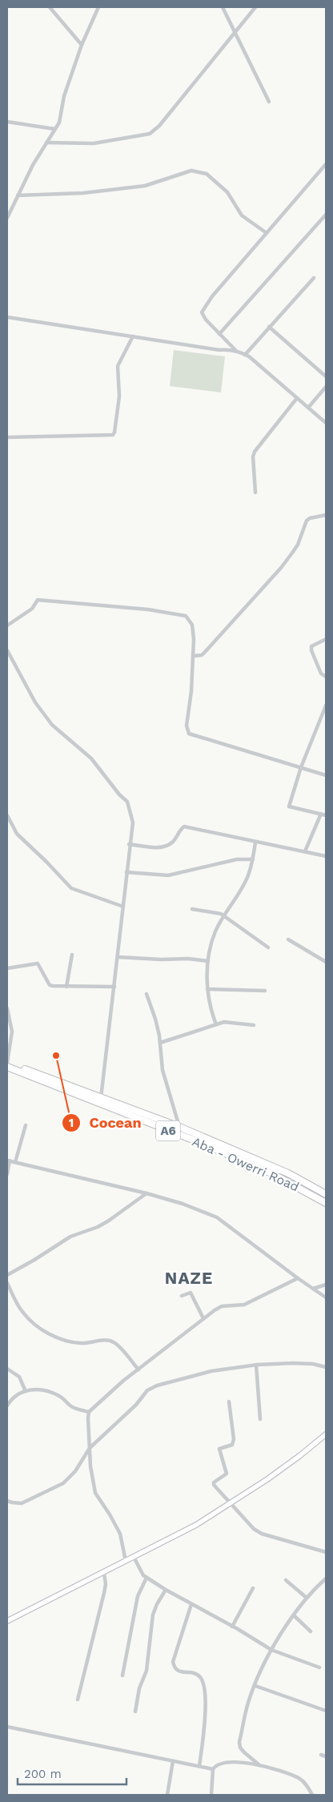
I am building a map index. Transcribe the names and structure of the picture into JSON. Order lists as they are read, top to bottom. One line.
{"streets":{"highway":["A6","Aba - Owerri Road"]},"districts":["NAZE"],"places":["Cocean"],"scale_bar":"200 m"}
